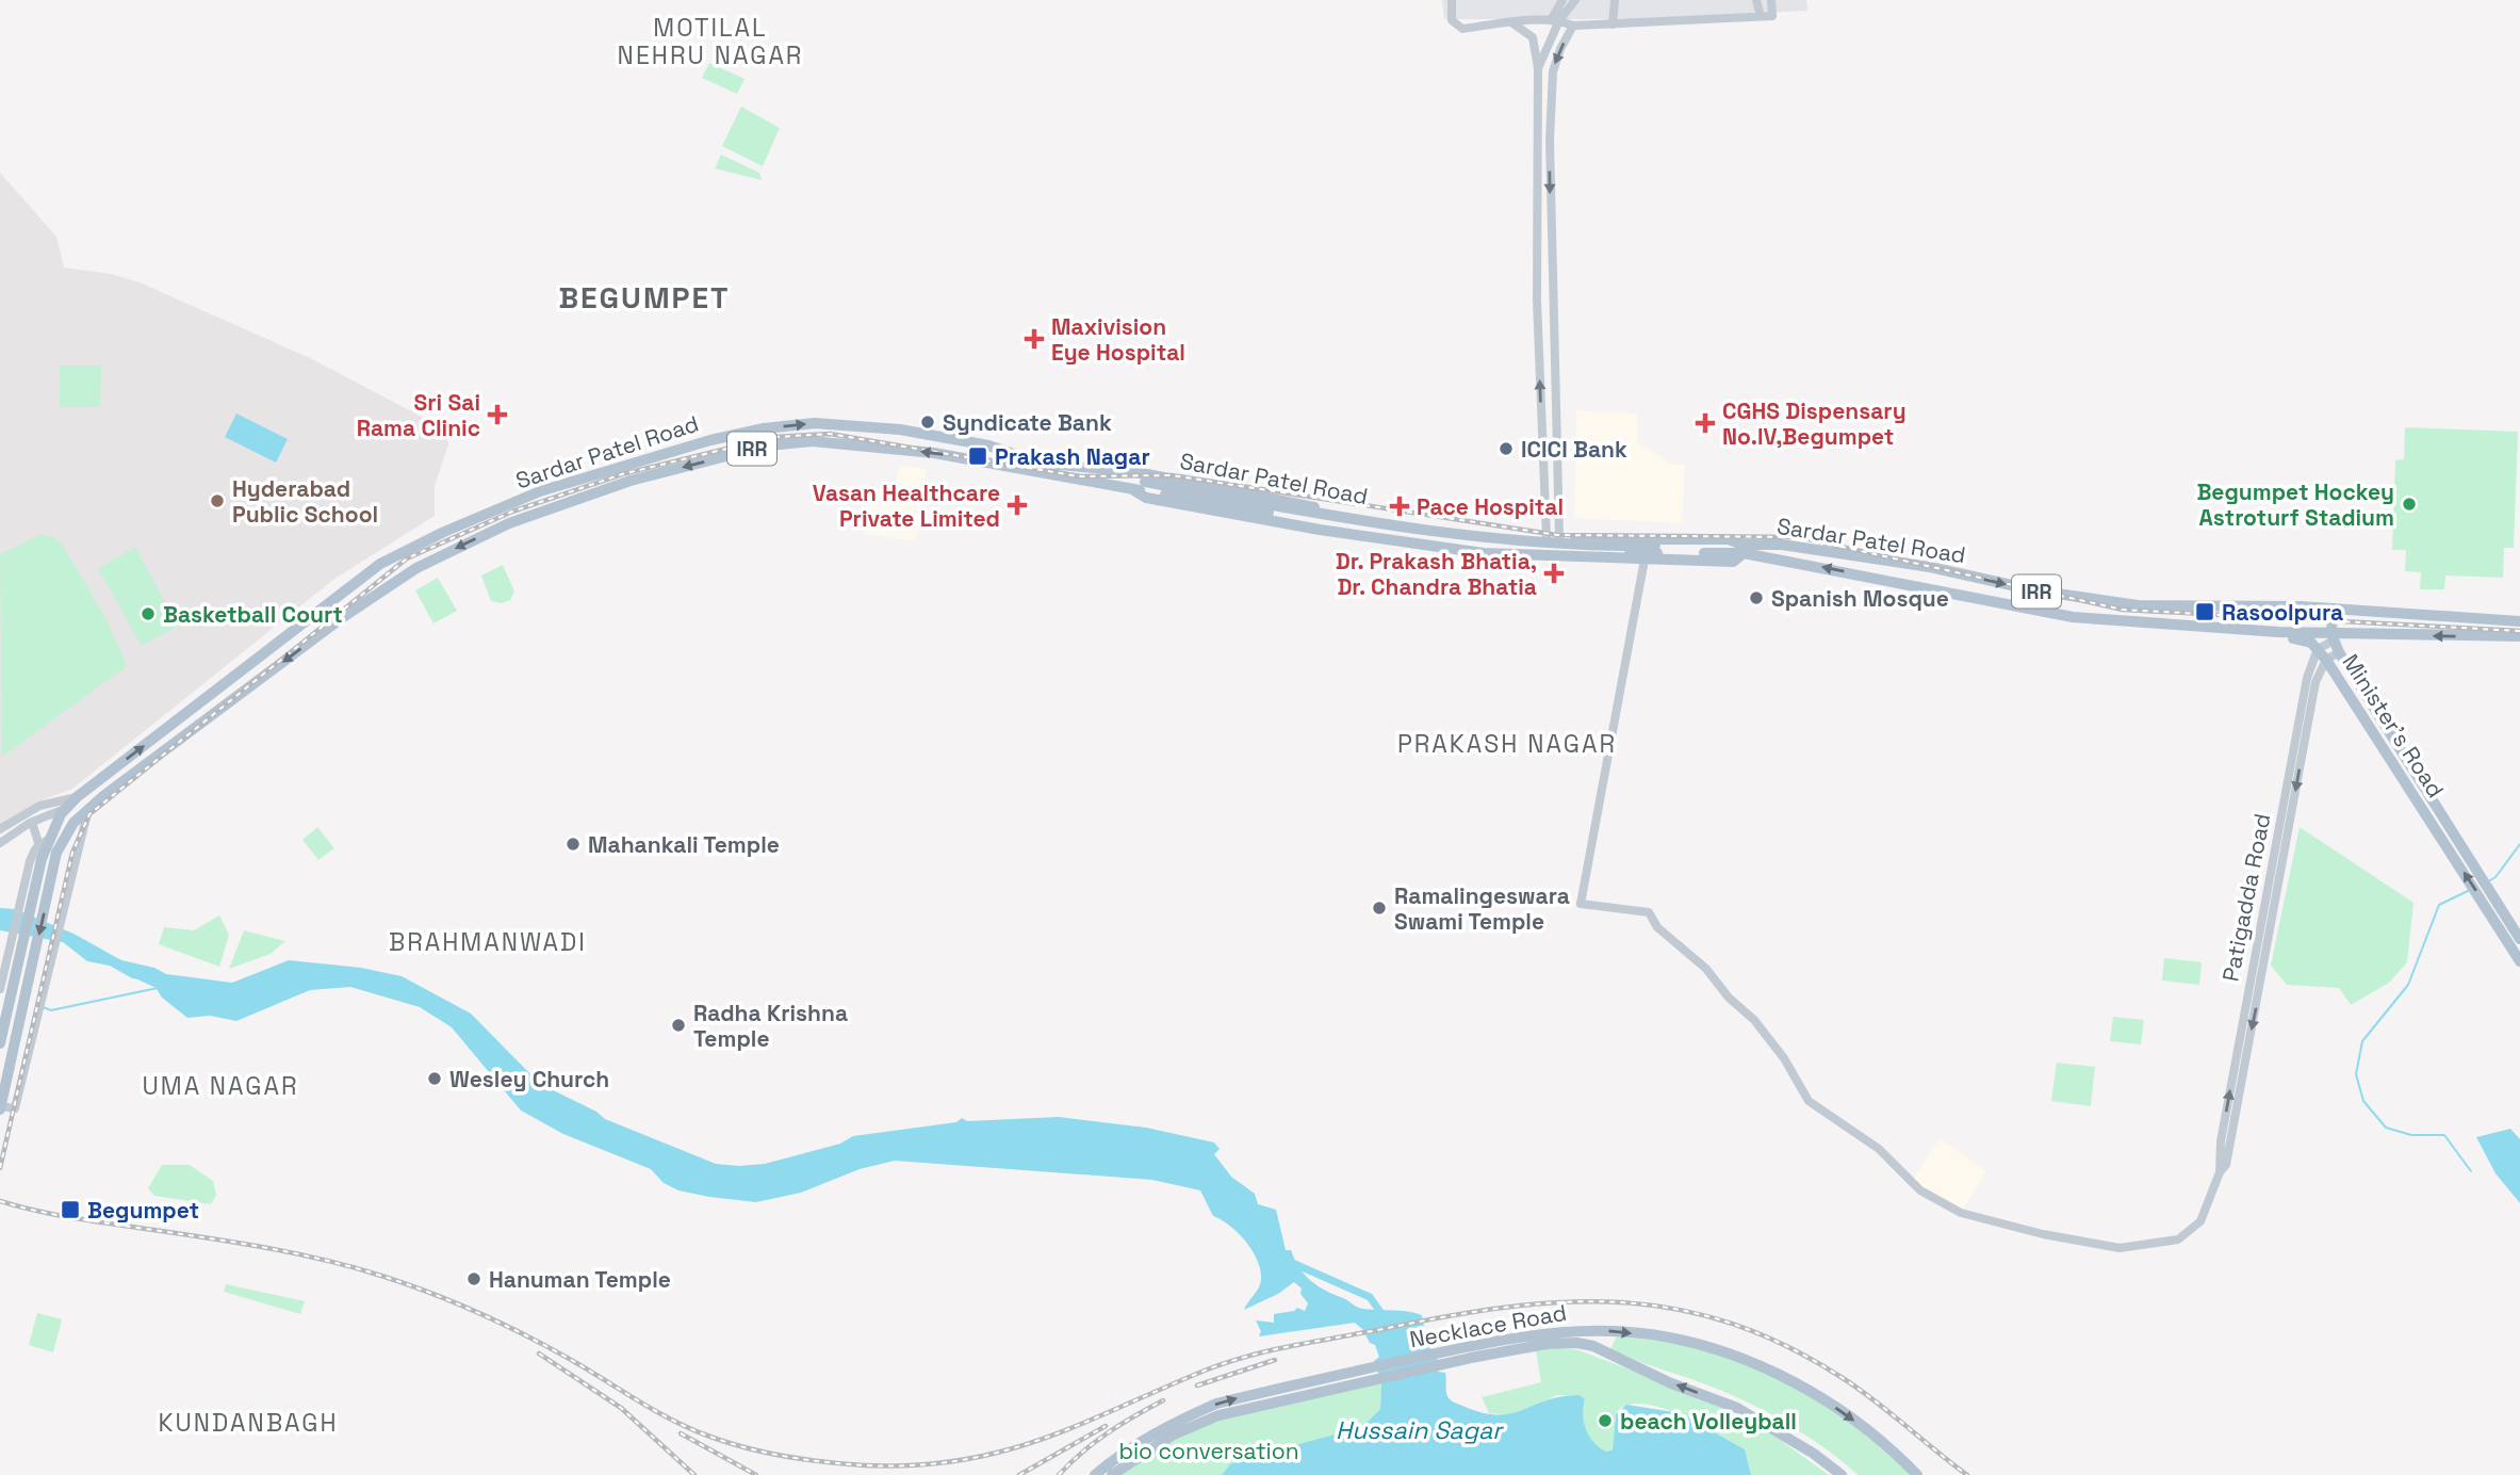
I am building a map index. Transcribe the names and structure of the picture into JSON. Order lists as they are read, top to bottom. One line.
{"streets":{"main road":["IRR","Sardar Patel Road","Minister's Road","Necklace Road"],"street":["Patigadda Road"]},"crossings":[["IRR","Sardar Patel Road"],["Sardar Patel Road","Minister's Road"],["Sardar Patel Road","Patigadda Road"],["Minister's Road","Patigadda Road"]],"districts":["MOTILAL NEHRU NAGAR","BEGUMPET","PRAKASH NAGAR","BRAHMANWADI","UMA NAGAR","KUNDANBAGH"],"water":["Hussain Sagar"],"parks":["bio conversation"],"places":{"health":["Maxivision Eye Hospital","Sri Sai Rama Clinic","CGHS Dispensary No.IV,Begumpet","Vasan Healthcare Private Limited","Pace Hospital","Dr. Prakash Bhatia, Dr. Chandra Bhatia"],"other":["Syndicate Bank","ICICI Bank","Hyderabad Public School","Begumpet Hockey Astroturf Stadium","Spanish Mosque","Basketball Court","Mahankali Temple","Ramalingeswara Swami Temple","Radha Krishna Temple","Wesley Church","Hanuman Temple","beach Volleyball"],"transit":["Prakash Nagar","Rasoolpura","Begumpet"]}}
